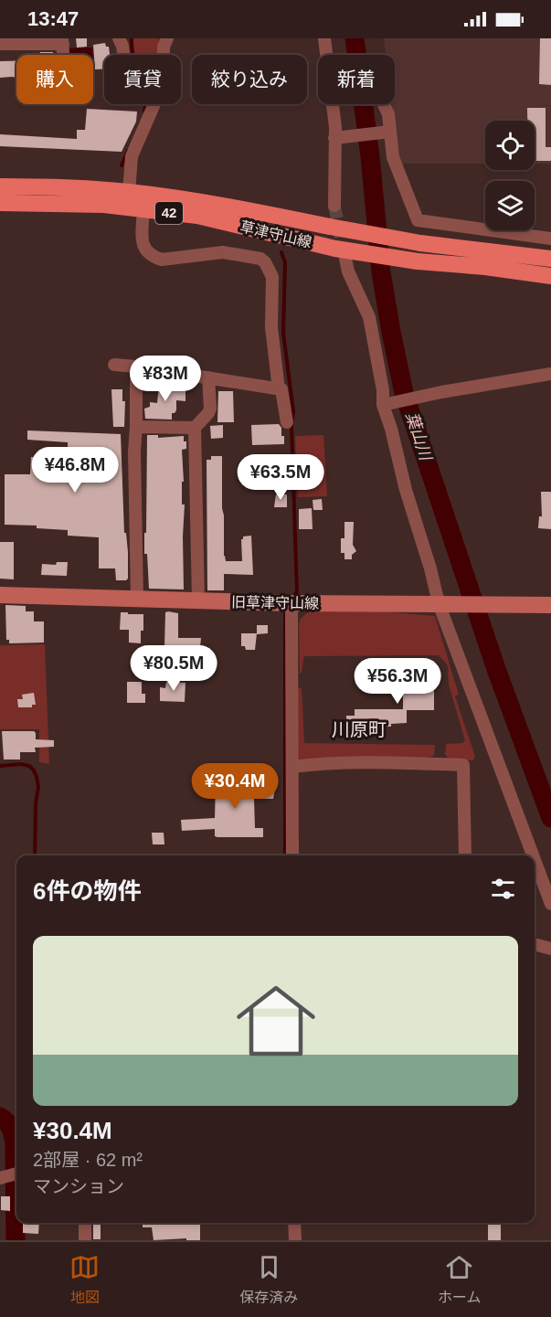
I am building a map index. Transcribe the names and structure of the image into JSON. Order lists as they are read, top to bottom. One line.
{"streets":{"main road":["42","草津守山線"],"street":["旧草津守山線"]},"districts":["川原町"],"water":["葉山川"],"page":{"status":"13:47","chip":["購入","賃貸","絞り込み","新着"],"price":["¥83M","¥46.8M","¥63.5M","¥80.5M","¥56.3M","¥30.4M"],"heading":"6件の物件","list":[{"name":"¥30.4M","note":"2部屋 · 62 m² · マンション"}],"tabs":["地図","保存済み","ホーム"]}}
